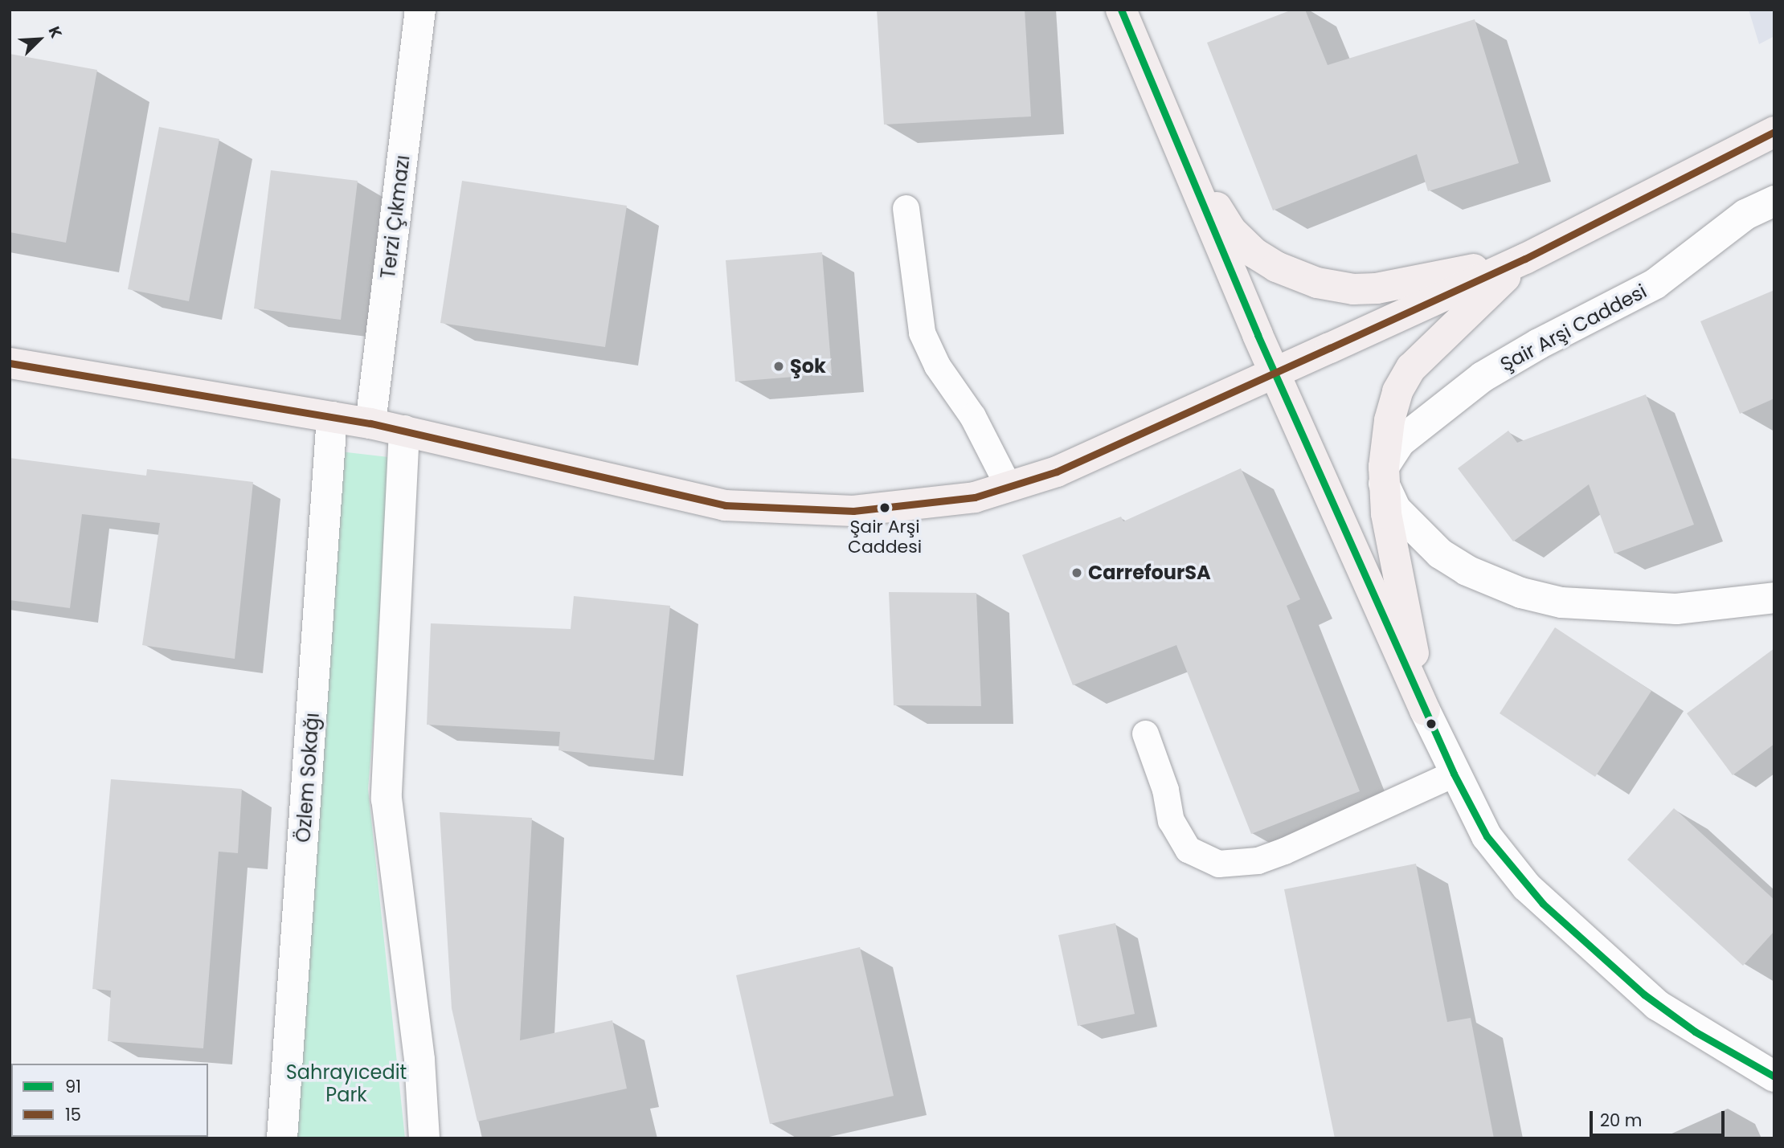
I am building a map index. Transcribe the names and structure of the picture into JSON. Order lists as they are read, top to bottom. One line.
{"streets":{"street":["Terzi Çıkmazı","Şair Arşi Caddesi","Özlem Sokağı"]},"parks":["Sahrayıcedit Park"],"places":["Şok","Şair Arşi Caddesi","CarrefourSA"],"lines":["transit line 91","transit line 15"],"legend":["91","15"],"scale_bar":"20 m","north":"top right"}
